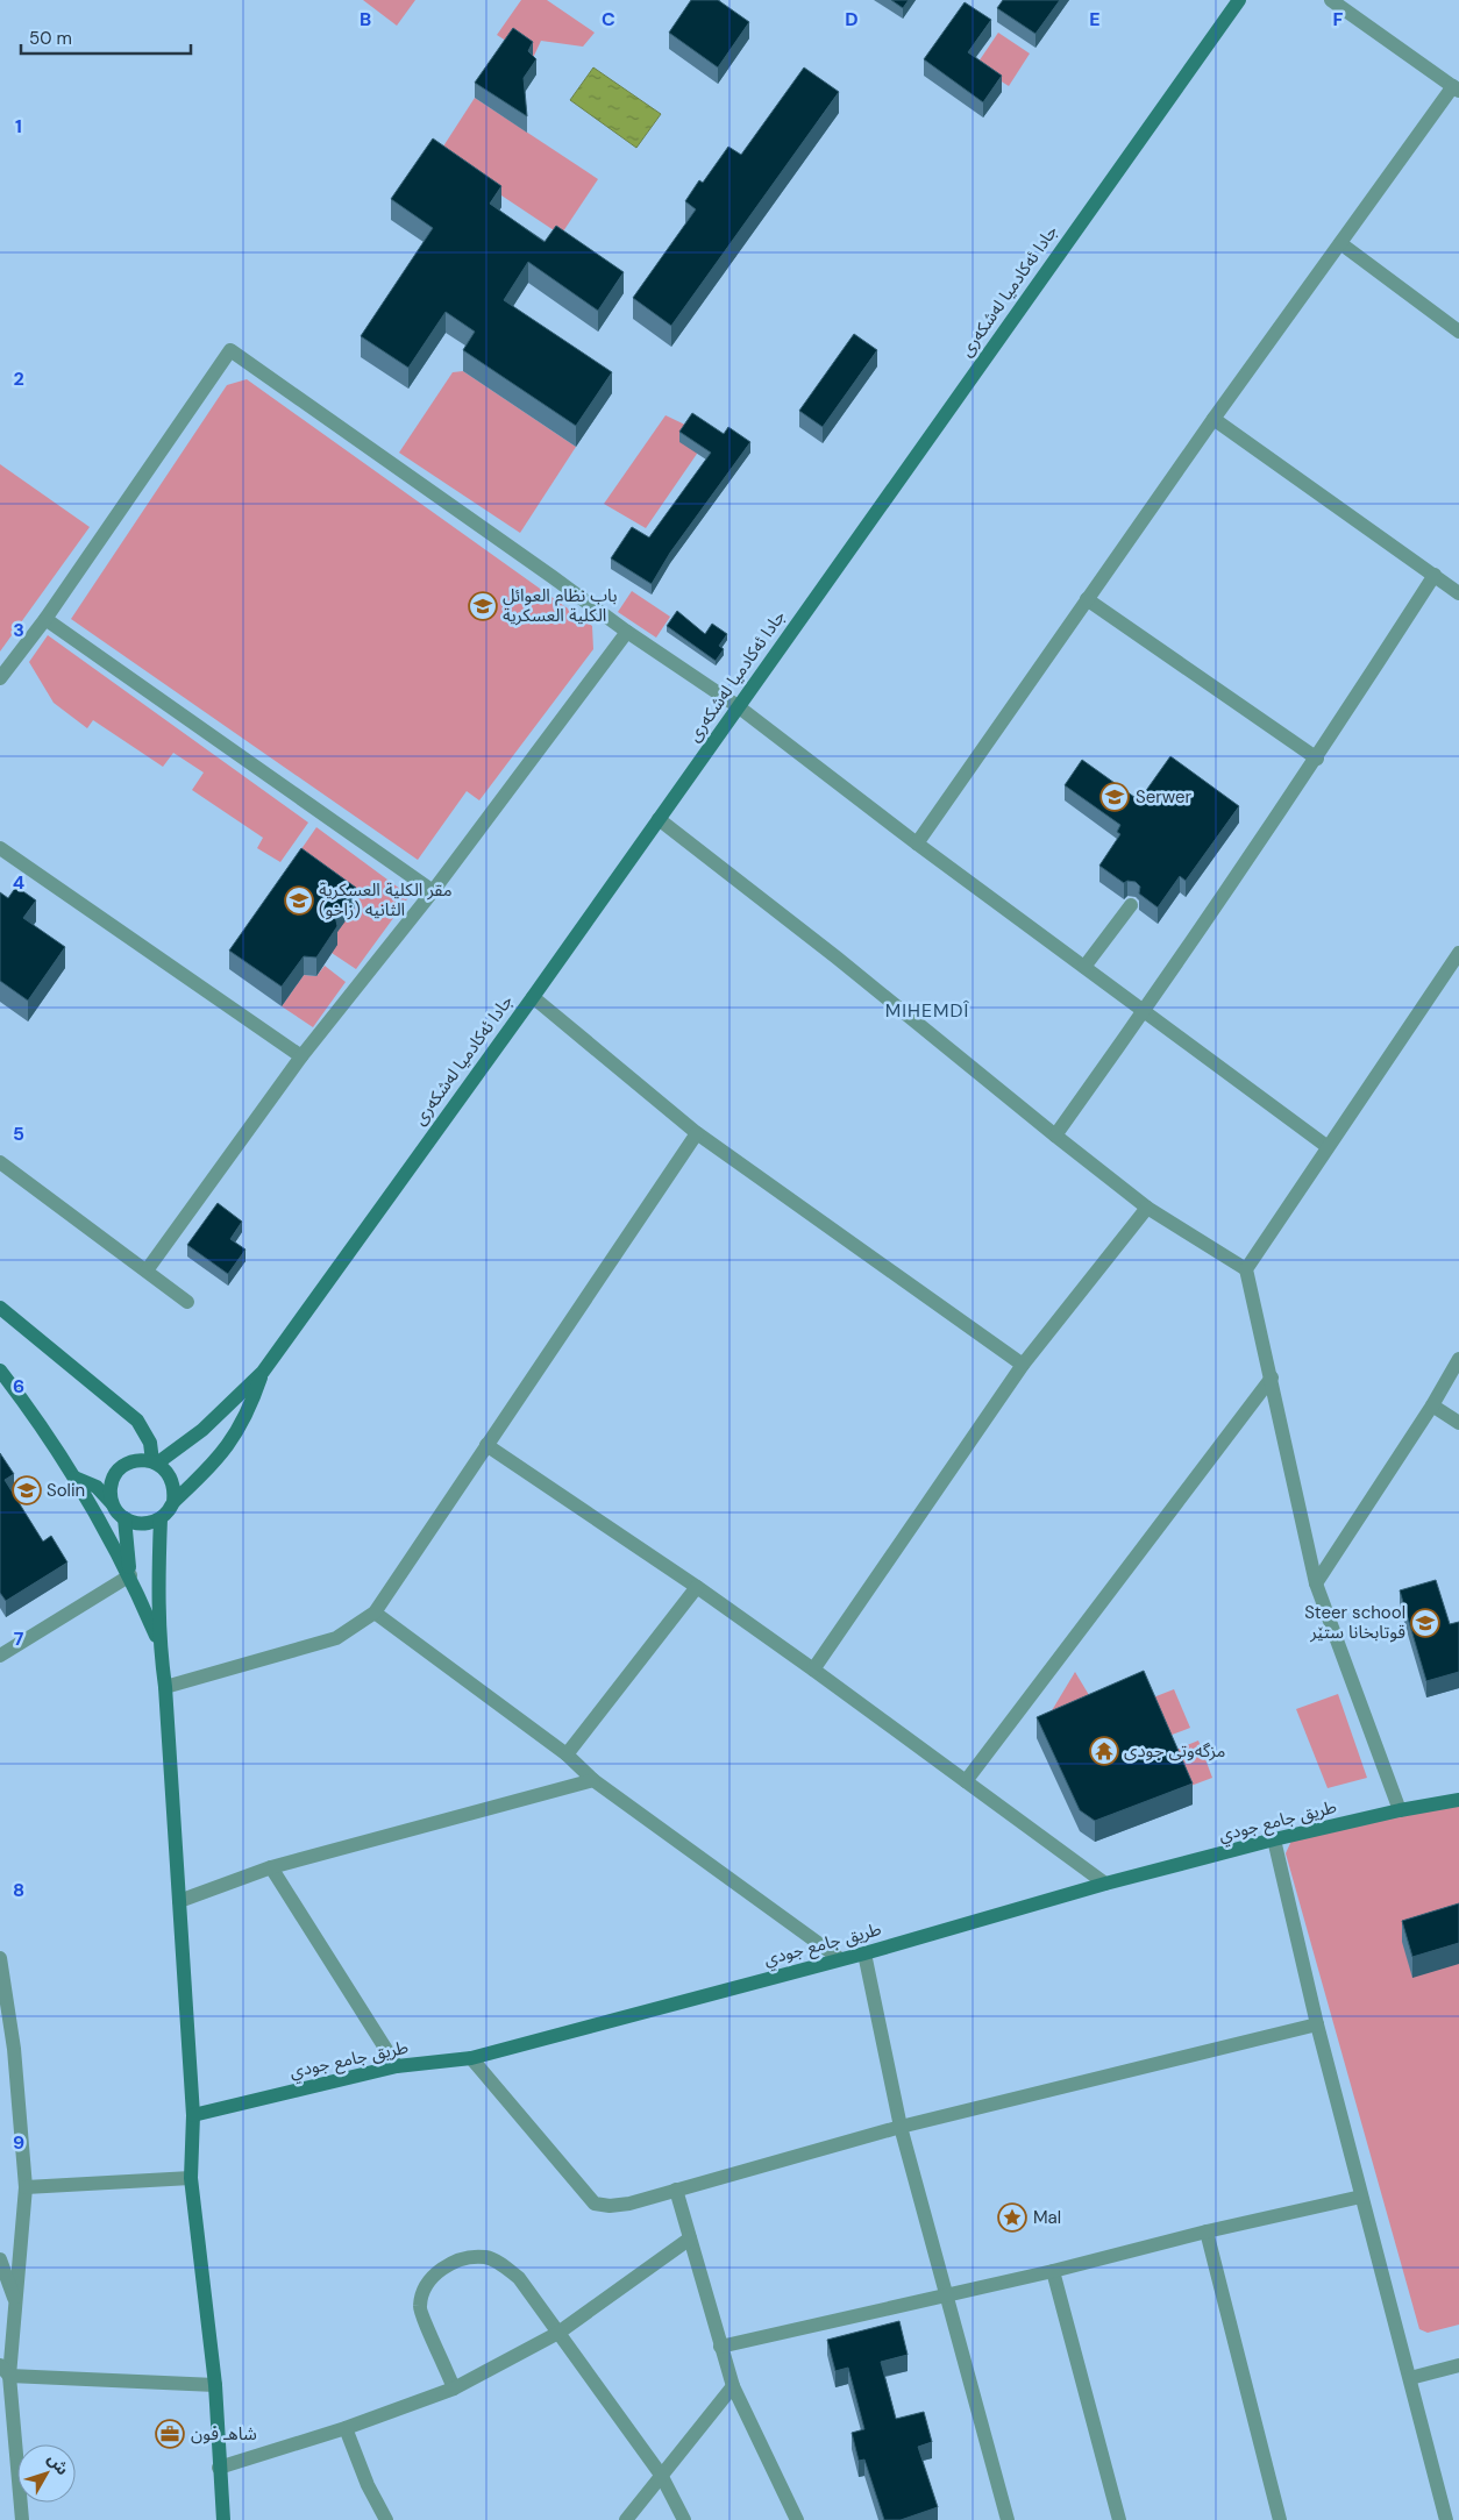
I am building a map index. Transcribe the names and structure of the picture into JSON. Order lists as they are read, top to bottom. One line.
{"streets":{"main road":["جادا ئه‌كادميا له‌شكه‌رى","طريق جامع جودي"]},"districts":["MIHEMDÎ"],"places":{"school or university":["باب نظام العوائل الكلية العسكرية","Serwer","مقر الكلية العسكرية الثانيه (زاخو)","Solin","Steer school قوتابخانا ستێر"],"temple":["مزگەوتی جودی"],"place":["Mal"],"office":["شاهـ فون"]},"scale_bar":"50 m","north":"top right","grid":{"columns":["B","C","D","E","F"],"rows":["1","2","3","4","5","6","7","8","9"]}}
